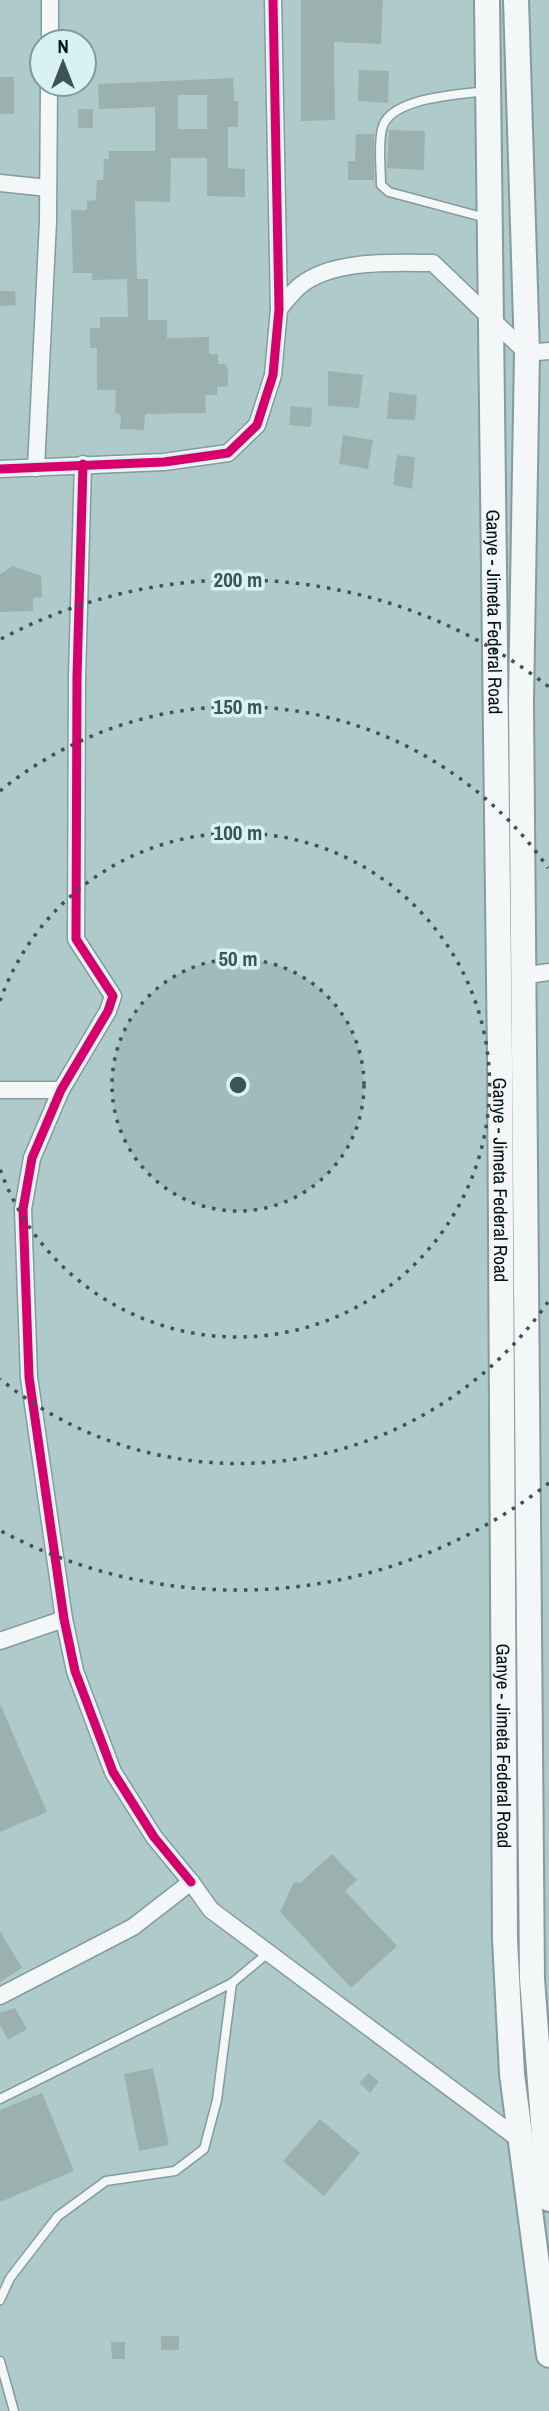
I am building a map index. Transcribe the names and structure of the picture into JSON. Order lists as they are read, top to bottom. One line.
{"streets":{"main road":["Ganye - Jimeta Federal Road"]},"north":"top","rings":["200 m","150 m","100 m","50 m"]}
